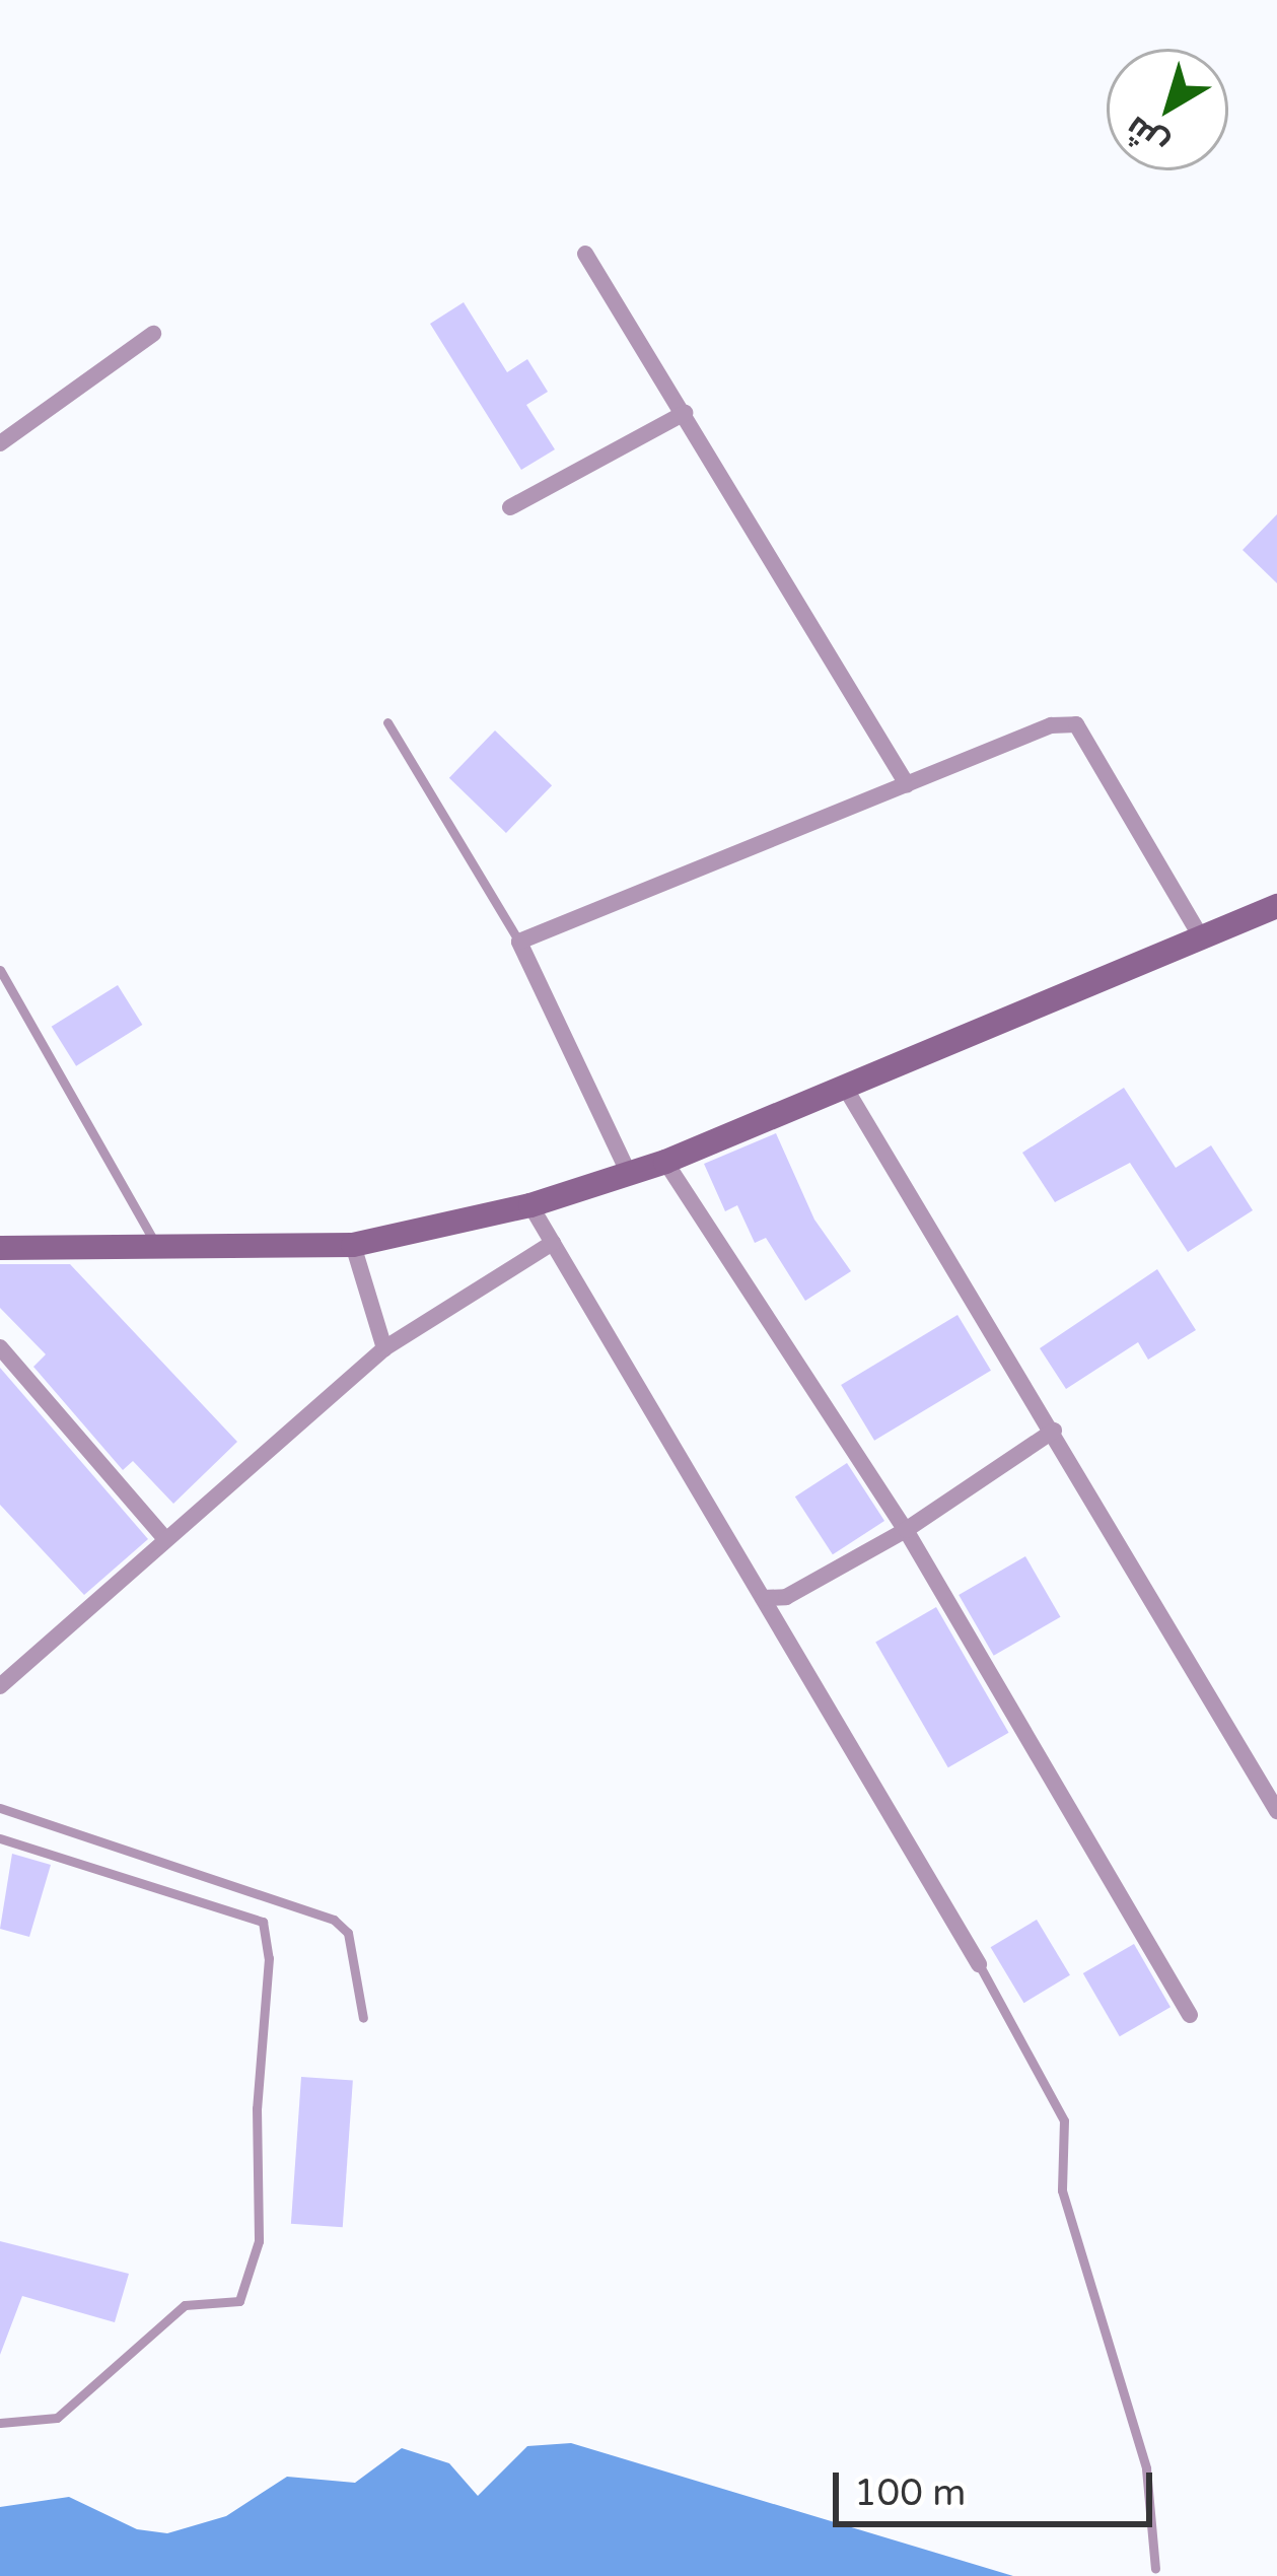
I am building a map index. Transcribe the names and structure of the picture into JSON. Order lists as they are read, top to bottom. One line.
{"scale_bar":"100 m","north":"bottom left"}
